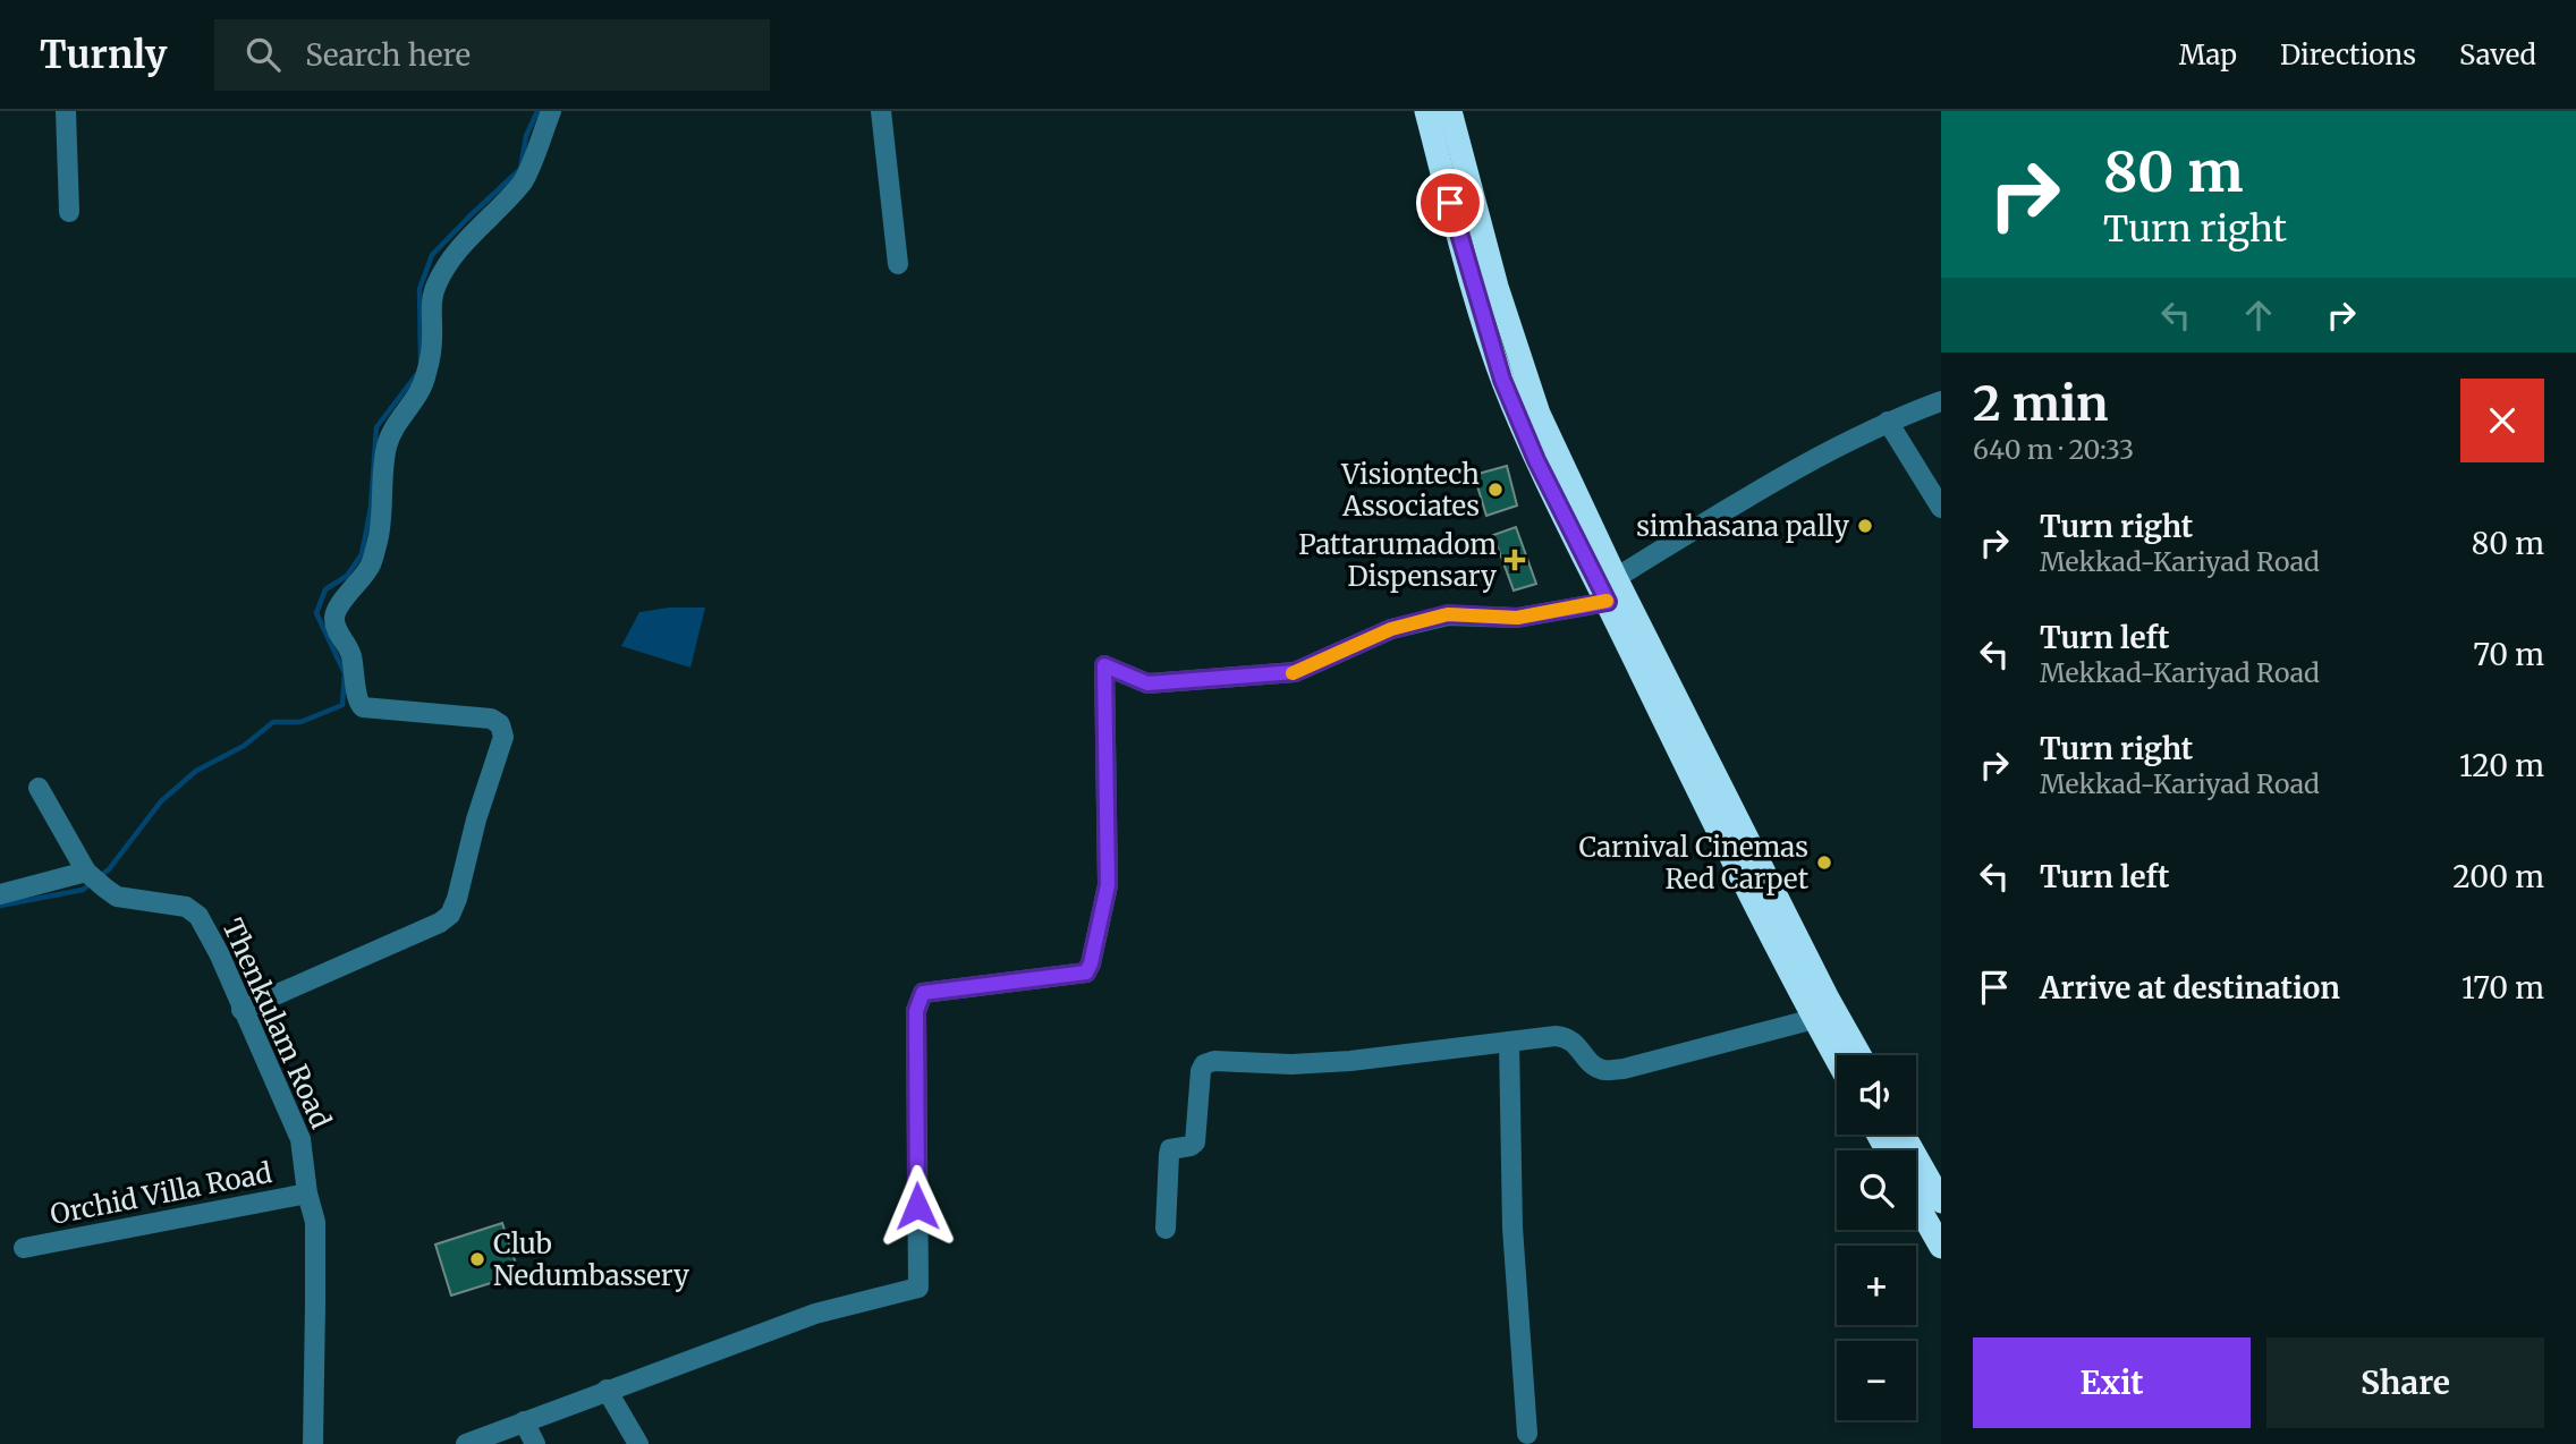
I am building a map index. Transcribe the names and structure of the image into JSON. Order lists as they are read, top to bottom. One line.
{"streets":{"street":["Thenkulam Road","Orchid Villa Road"]},"crossings":[["Thenkulam Road","Orchid Villa Road"]],"places":{"other":["Visiontech Associates","simhasana pally","Carnival Cinemas Red Carpet","Club Nedumbassery"],"health":["Pattarumadom Dispensary"]},"page":{"header":"Turnly","search":"Search here","nav":["Map","Directions","Saved"],"turn":["80 m","Turn right"],"heading":["2 min","640 m · 20:33"],"list":[{"name":"Turn right","note":"Mekkad-Kariyad Road","value":"80 m"},{"name":"Turn left","note":"Mekkad-Kariyad Road","value":"70 m"},{"name":"Turn right","note":"Mekkad-Kariyad Road","value":"120 m"},{"name":"Turn left","value":"200 m"},{"name":"Arrive at destination","value":"170 m"}],"map_buttons":["+","−"],"buttons":["Exit","Share"]}}
